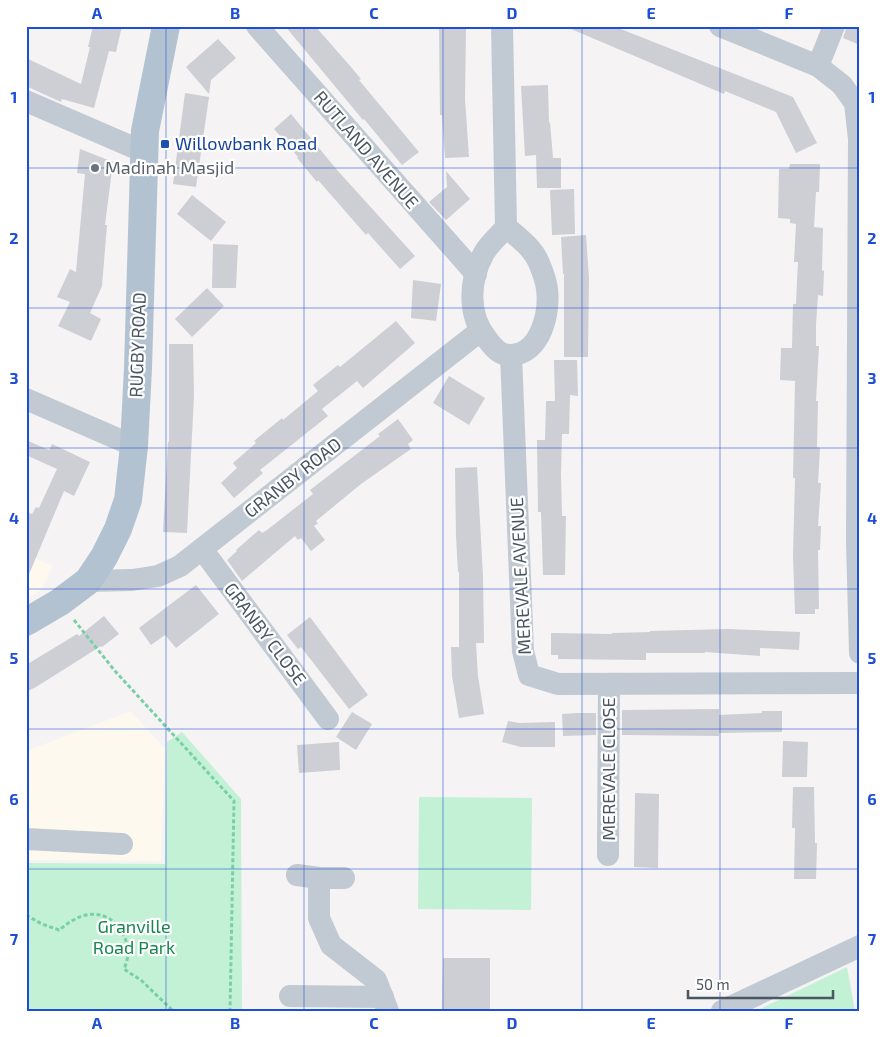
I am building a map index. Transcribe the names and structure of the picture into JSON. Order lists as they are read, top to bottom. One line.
{"streets":{"main road":["RUGBY ROAD"],"street":["RUTLAND AVENUE","GRANBY ROAD","MEREVALE AVENUE","GRANBY CLOSE","MEREVALE CLOSE"]},"crossings":[["RUTLAND AVENUE","GRANBY ROAD"],["RUTLAND AVENUE","MEREVALE AVENUE"],["RUGBY ROAD","GRANBY ROAD"],["GRANBY ROAD","MEREVALE AVENUE"],["GRANBY ROAD","GRANBY CLOSE"],["MEREVALE AVENUE","MEREVALE CLOSE"]],"parks":["Granville Road Park"],"places":{"transit":["Willowbank Road"],"other":["Madinah Masjid"]},"scale_bar":"50 m","grid":{"columns":["A","B","C","D","E","F"],"rows":["1","2","3","4","5","6","7"]}}
